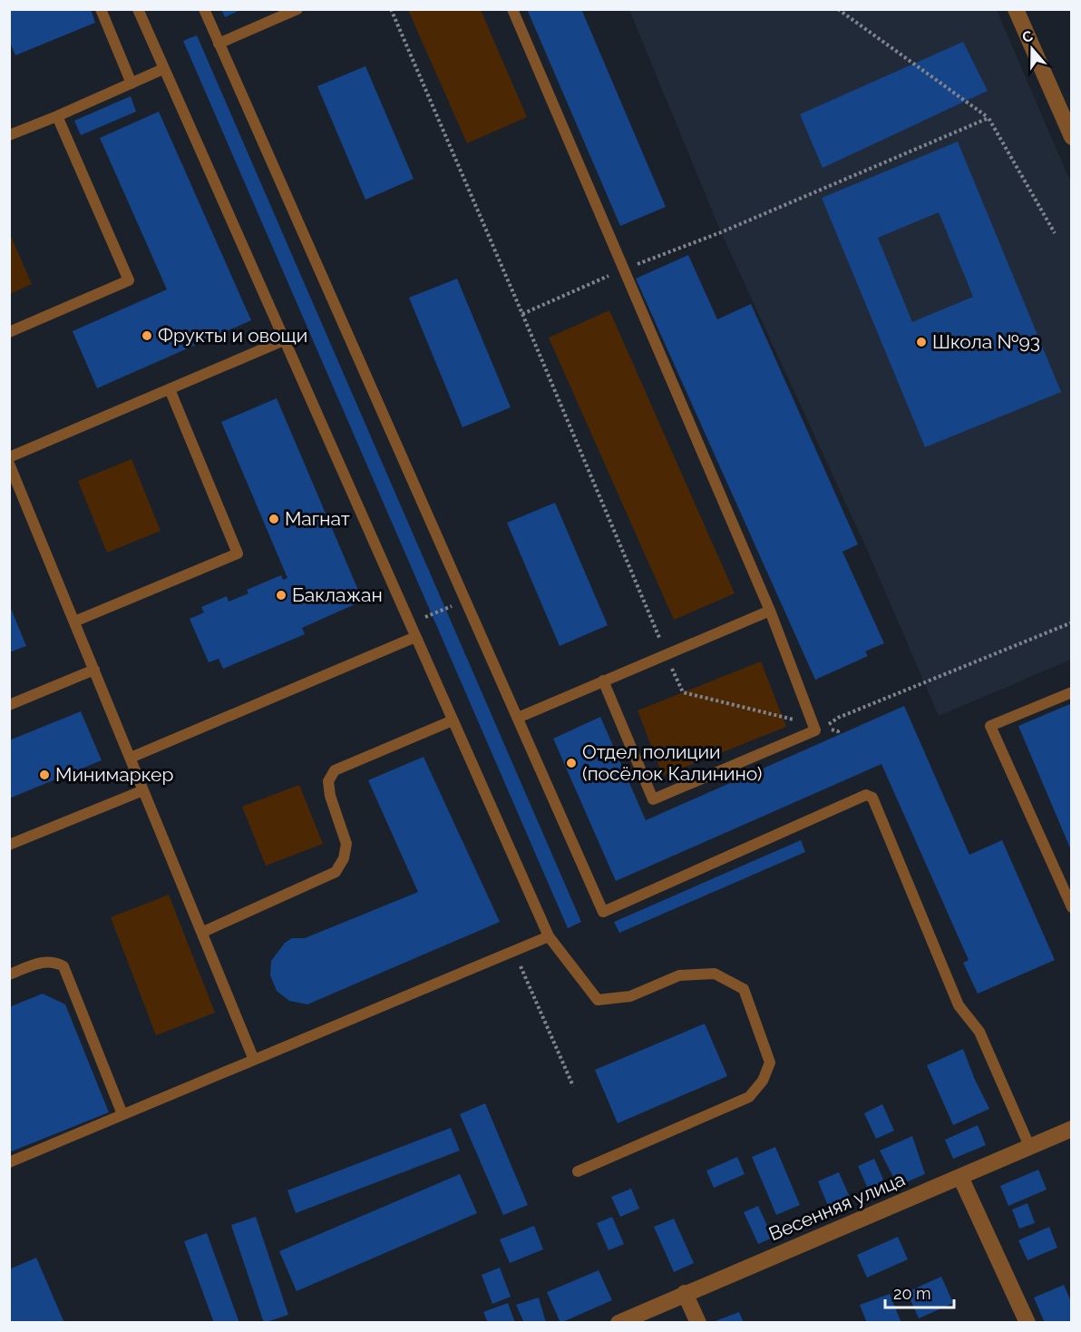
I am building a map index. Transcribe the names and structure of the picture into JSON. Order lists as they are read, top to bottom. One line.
{"streets":{"street":["Весенняя улица"]},"places":["Фрукты и овощи","Школа №93","Магнат","Баклажан","Отдел полиции (посёлок Калинино)","Минимаркер"],"scale_bar":"20 m","north":"top"}
